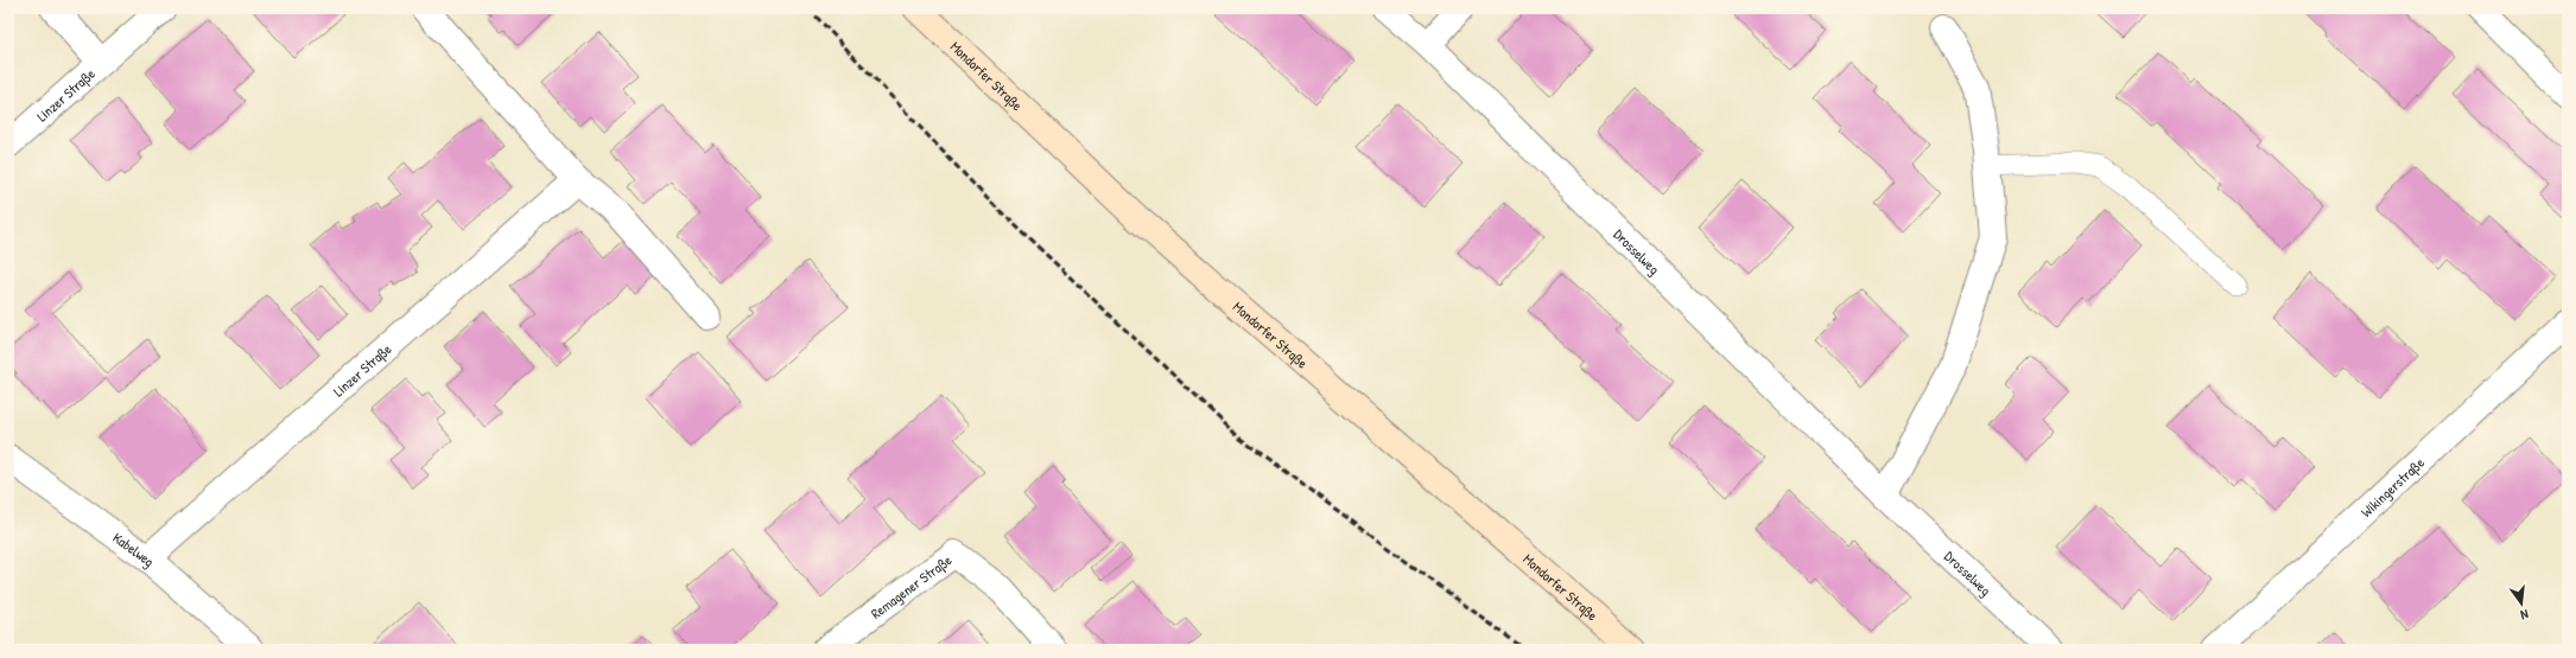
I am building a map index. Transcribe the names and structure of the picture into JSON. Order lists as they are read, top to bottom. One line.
{"streets":{"main road":["Mondorfer Straße"],"street":["Linzer Straße","Drosselweg","Wikingerstraße","Kabelweg","Remagener Straße"]},"crossings":[["Linzer Straße","Kabelweg"]],"north":"bottom"}
